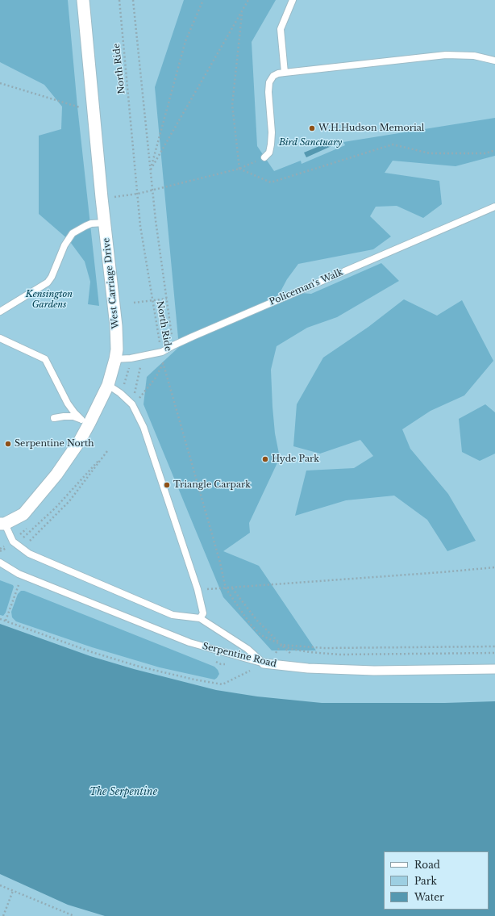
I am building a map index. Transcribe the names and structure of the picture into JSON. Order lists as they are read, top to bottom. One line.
{"streets":{"street":["West Carriage Drive","Serpentine Road"],"lane":["Policeman's Walk"],"path":["North Ride"]},"crossings":[["North Ride","Policeman's Walk"],["West Carriage Drive","Policeman's Walk"]],"water":["The Serpentine"],"parks":["Bird Sanctuary","Kensington Gardens"],"places":["W.H.Hudson Memorial","Serpentine North","Hyde Park","Triangle Carpark"],"legend":["Road","Park","Water"]}
